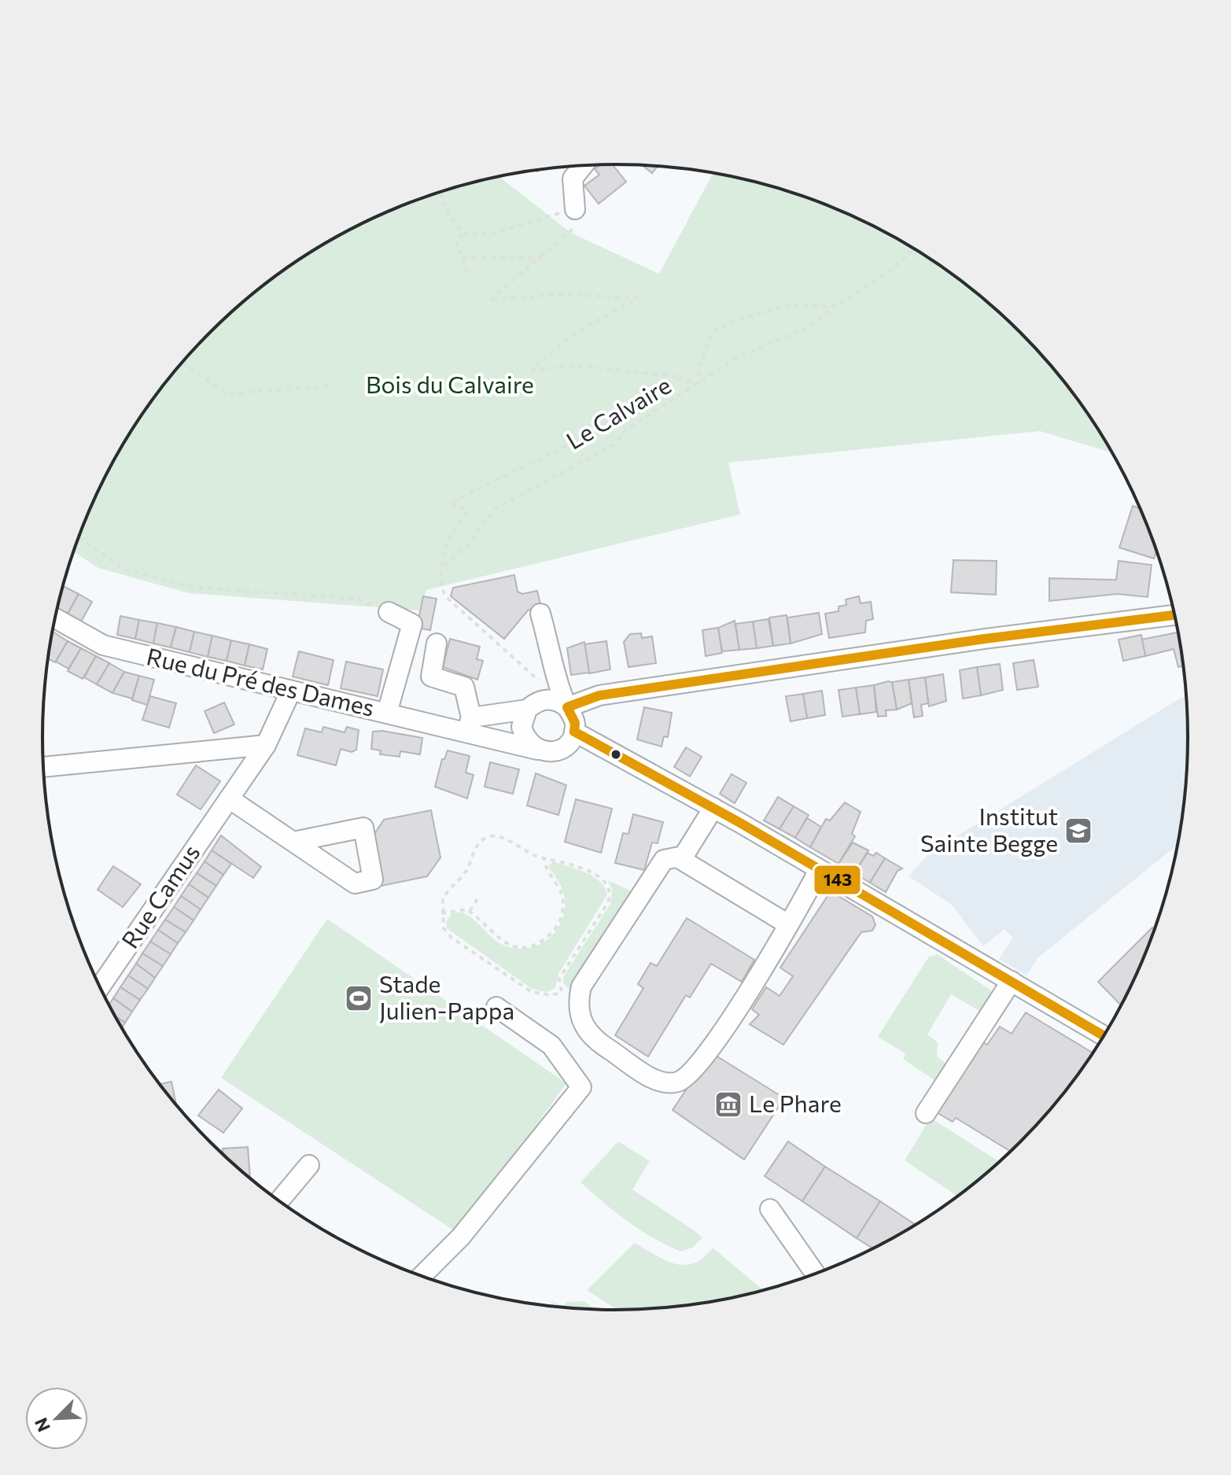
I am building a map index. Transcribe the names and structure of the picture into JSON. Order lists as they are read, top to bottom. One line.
{"streets":{"street":["Rue du Pré des Dames","Rue Camus"],"path":["Le Calvaire"]},"crossings":[["Le Calvaire","Rue du Pré des Dames"],["Rue du Pré des Dames","Rue Camus"]],"parks":["Bois du Calvaire"],"places":{"school or university":["Institut Sainte Begge"],"sports":["Stade Julien-Pappa"],"museum":["Le Phare"]},"lines":["transit line 143"],"north":"bottom left"}
